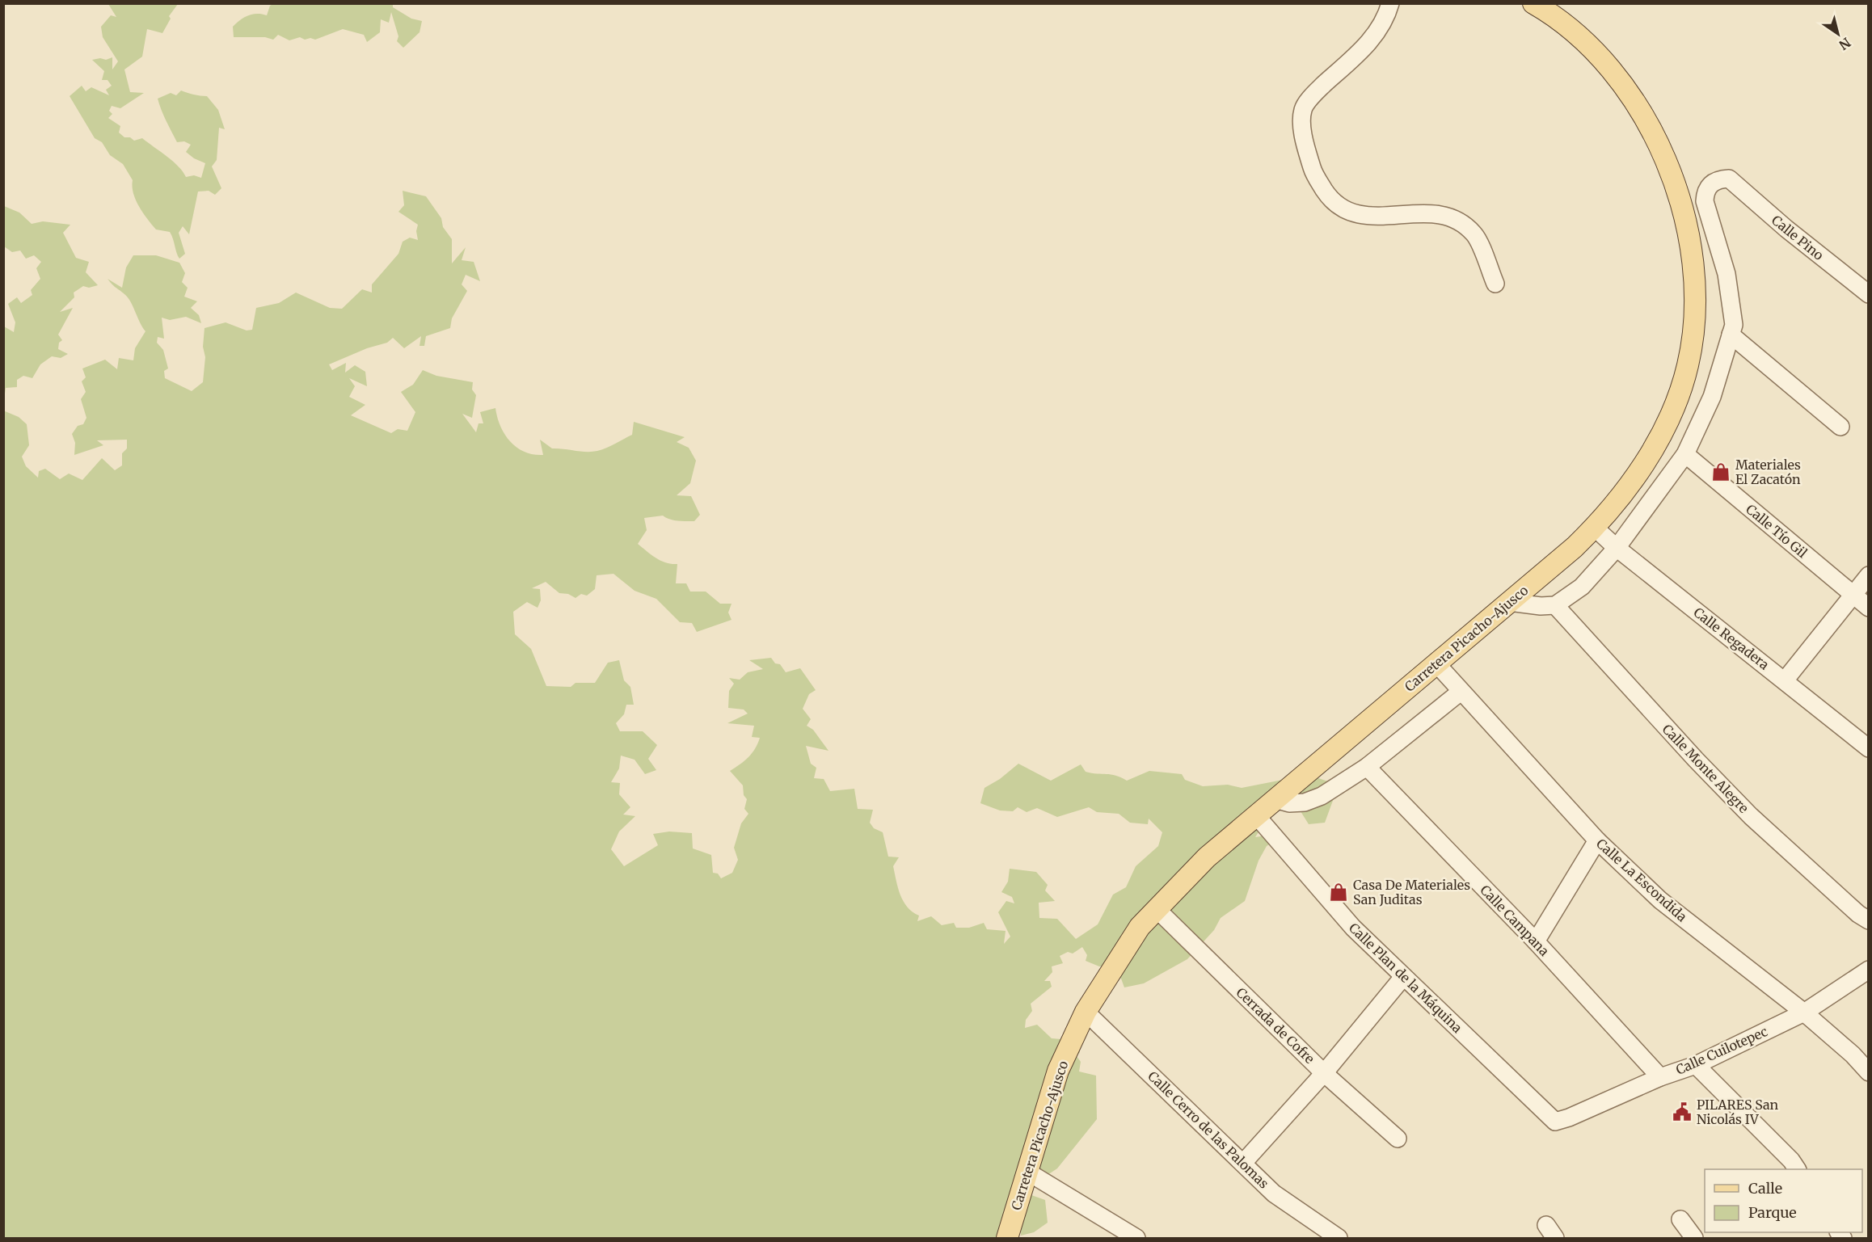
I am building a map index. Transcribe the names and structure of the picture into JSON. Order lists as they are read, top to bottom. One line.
{"streets":{"main road":["Carretera Picacho-Ajusco"],"street":["Calle Pino","Calle Tío Gil","Calle Regadera","Calle Monte Alegre","Calle La Escondida","Calle Campana","Calle Plan de la Máquina","Cerrada de Cofre","Calle Cuilotepec","Calle Cerro de las Palomas"]},"crossings":[["Carretera Picacho-Ajusco","Calle Regadera"],["Carretera Picacho-Ajusco","Calle La Escondida"],["Carretera Picacho-Ajusco","Calle Plan de la Máquina"],["Carretera Picacho-Ajusco","Cerrada de Cofre"],["Carretera Picacho-Ajusco","Calle Cerro de las Palomas"],["Calle La Escondida","Calle Cuilotepec"],["Calle Campana","Calle Cuilotepec"],["Calle Plan de la Máquina","Calle Cuilotepec"]],"places":{"shop":["Materiales El Zacatón","Casa De Materiales San Juditas"],"public building":["PILARES San Nicolás IV"]},"legend":["Calle","Parque"],"north":"bottom right"}
